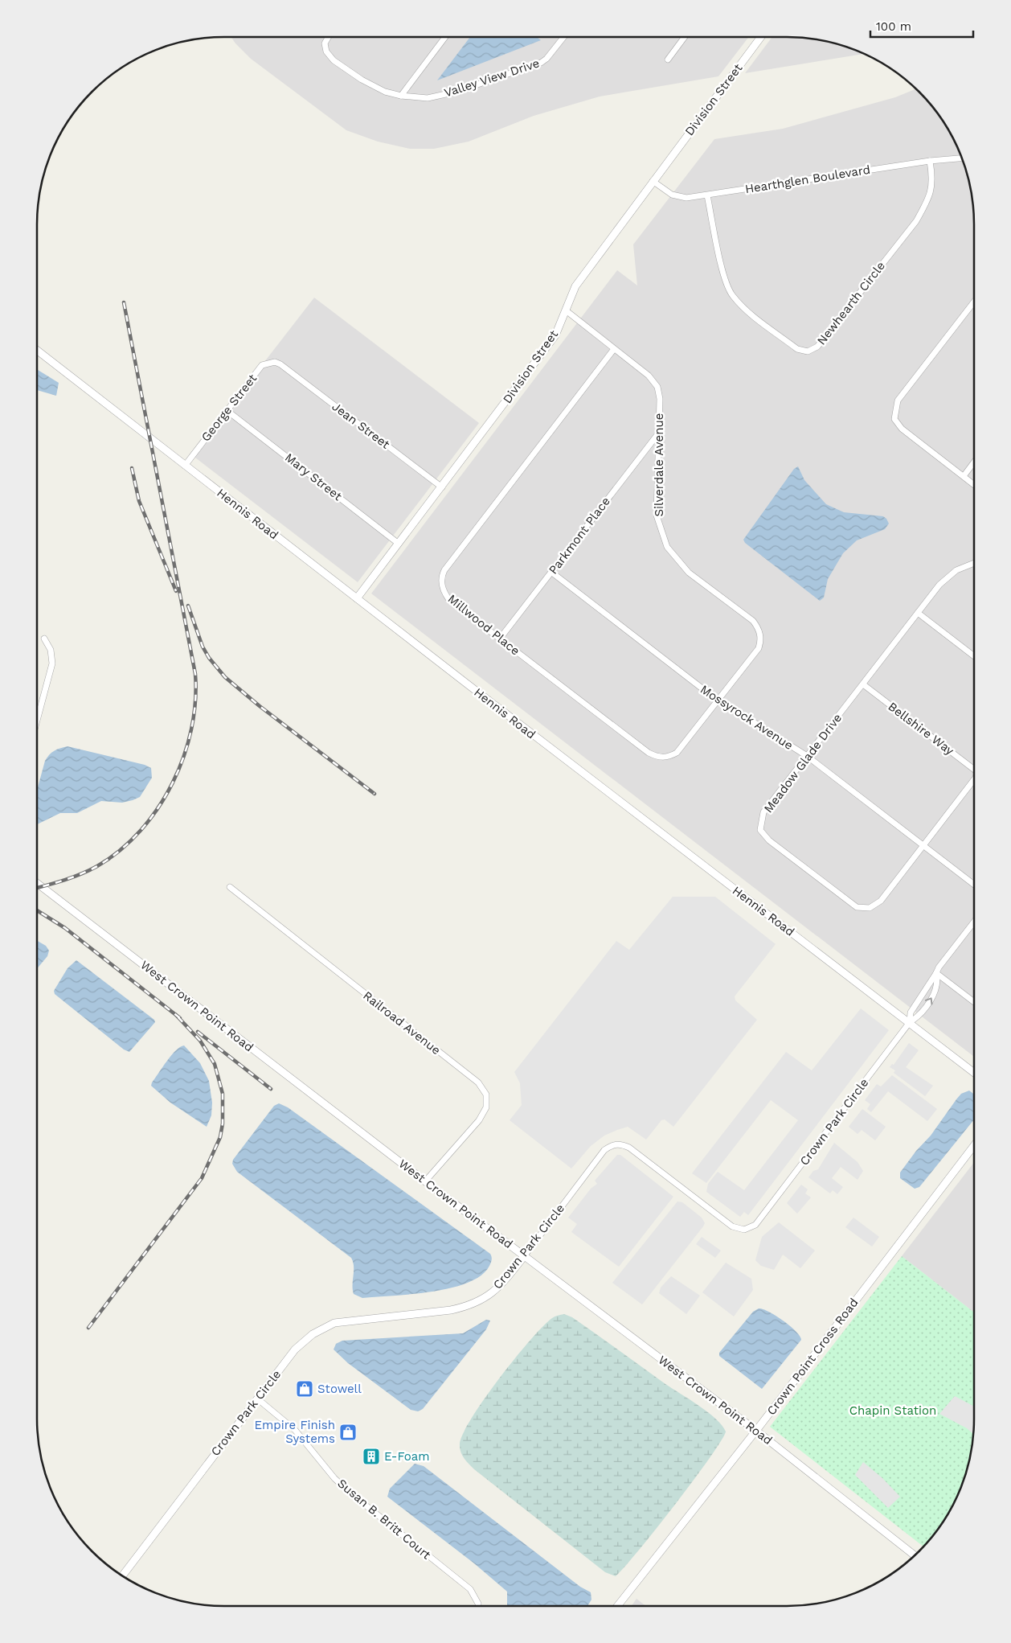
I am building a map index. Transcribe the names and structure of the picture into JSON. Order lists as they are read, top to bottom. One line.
{"streets":{"street":["Valley View Drive","Division Street","Hearthglen Boulevard","Newhearth Circle","George Street","Jean Street","Silverdale Avenue","Mary Street","Hennis Road","Parkmont Place","Millwood Place","Mossyrock Avenue","Bellshire Way","Meadow Glade Drive","West Crown Point Road","Railroad Avenue","Crown Park Circle","Crown Point Cross Road","Susan B. Britt Court"]},"crossings":[["Division Street","Hearthglen Boulevard"],["Division Street","Jean Street"],["Division Street","Silverdale Avenue"],["Division Street","Mary Street"],["Division Street","Hennis Road"],["Hearthglen Boulevard","Newhearth Circle"],["George Street","Jean Street"],["George Street","Mary Street"],["George Street","Hennis Road"],["Silverdale Avenue","Parkmont Place"],["Silverdale Avenue","Millwood Place"],["Silverdale Avenue","Mossyrock Avenue"],["Hennis Road","Crown Park Circle"],["Parkmont Place","Millwood Place"],["Parkmont Place","Mossyrock Avenue"],["Millwood Place","Mossyrock Avenue"],["Mossyrock Avenue","Meadow Glade Drive"],["Bellshire Way","Meadow Glade Drive"],["West Crown Point Road","Railroad Avenue"],["West Crown Point Road","Crown Park Circle"],["West Crown Point Road","Crown Point Cross Road"],["Crown Park Circle","Susan B. Britt Court"]],"parks":["Chapin Station"],"places":{"shop":["Stowell","Empire Finish Systems"],"building":["E-Foam"]},"scale_bar":"100 m"}
